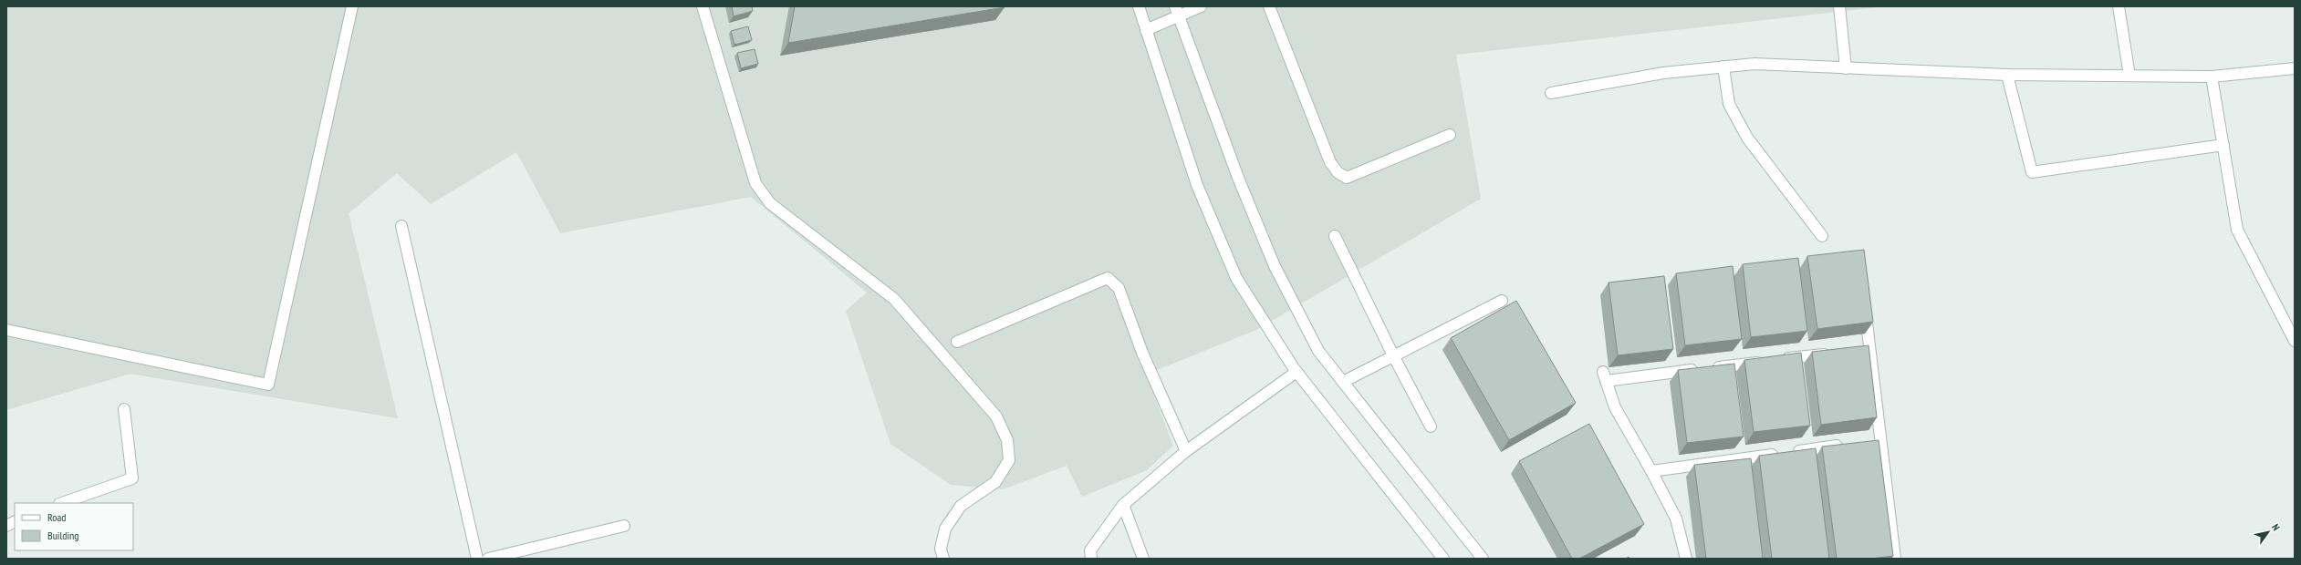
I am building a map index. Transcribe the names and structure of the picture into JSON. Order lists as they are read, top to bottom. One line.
{"legend":["Road","Building"],"north":"top right"}
